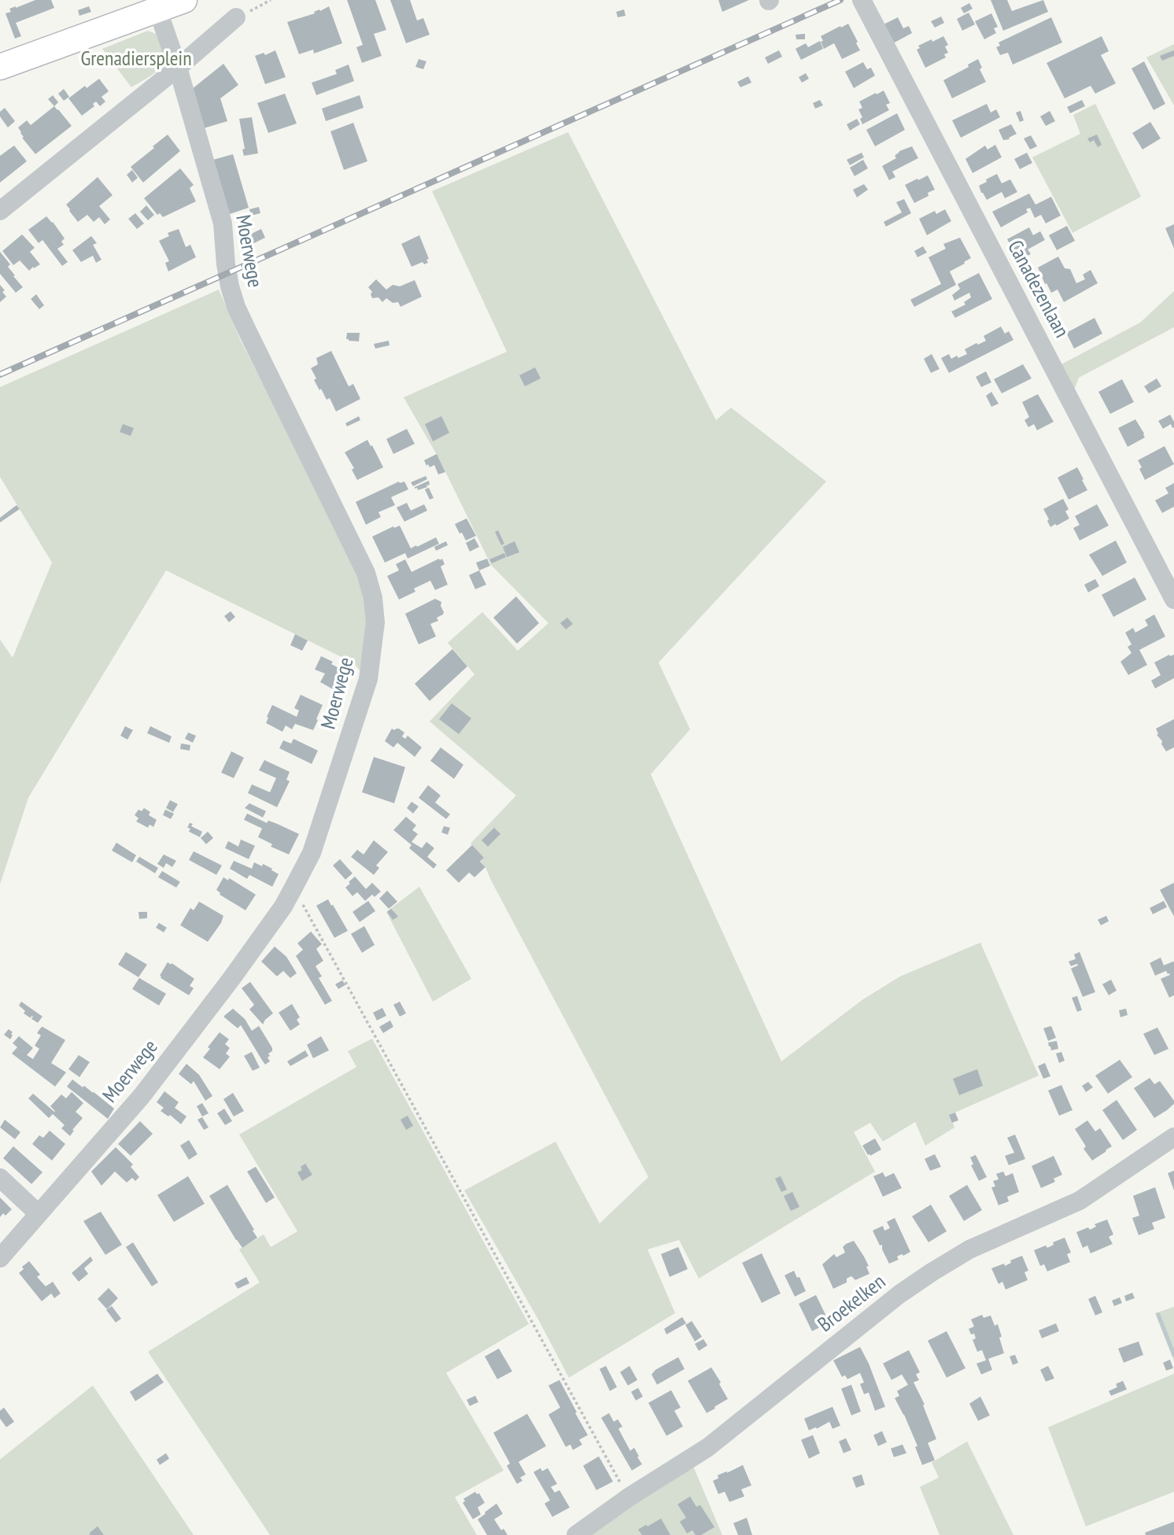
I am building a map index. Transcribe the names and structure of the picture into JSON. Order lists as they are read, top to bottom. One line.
{"streets":{"street":["Moerwege","Canadezenlaan","Broekelken"]},"parks":["Grenadiersplein"]}
